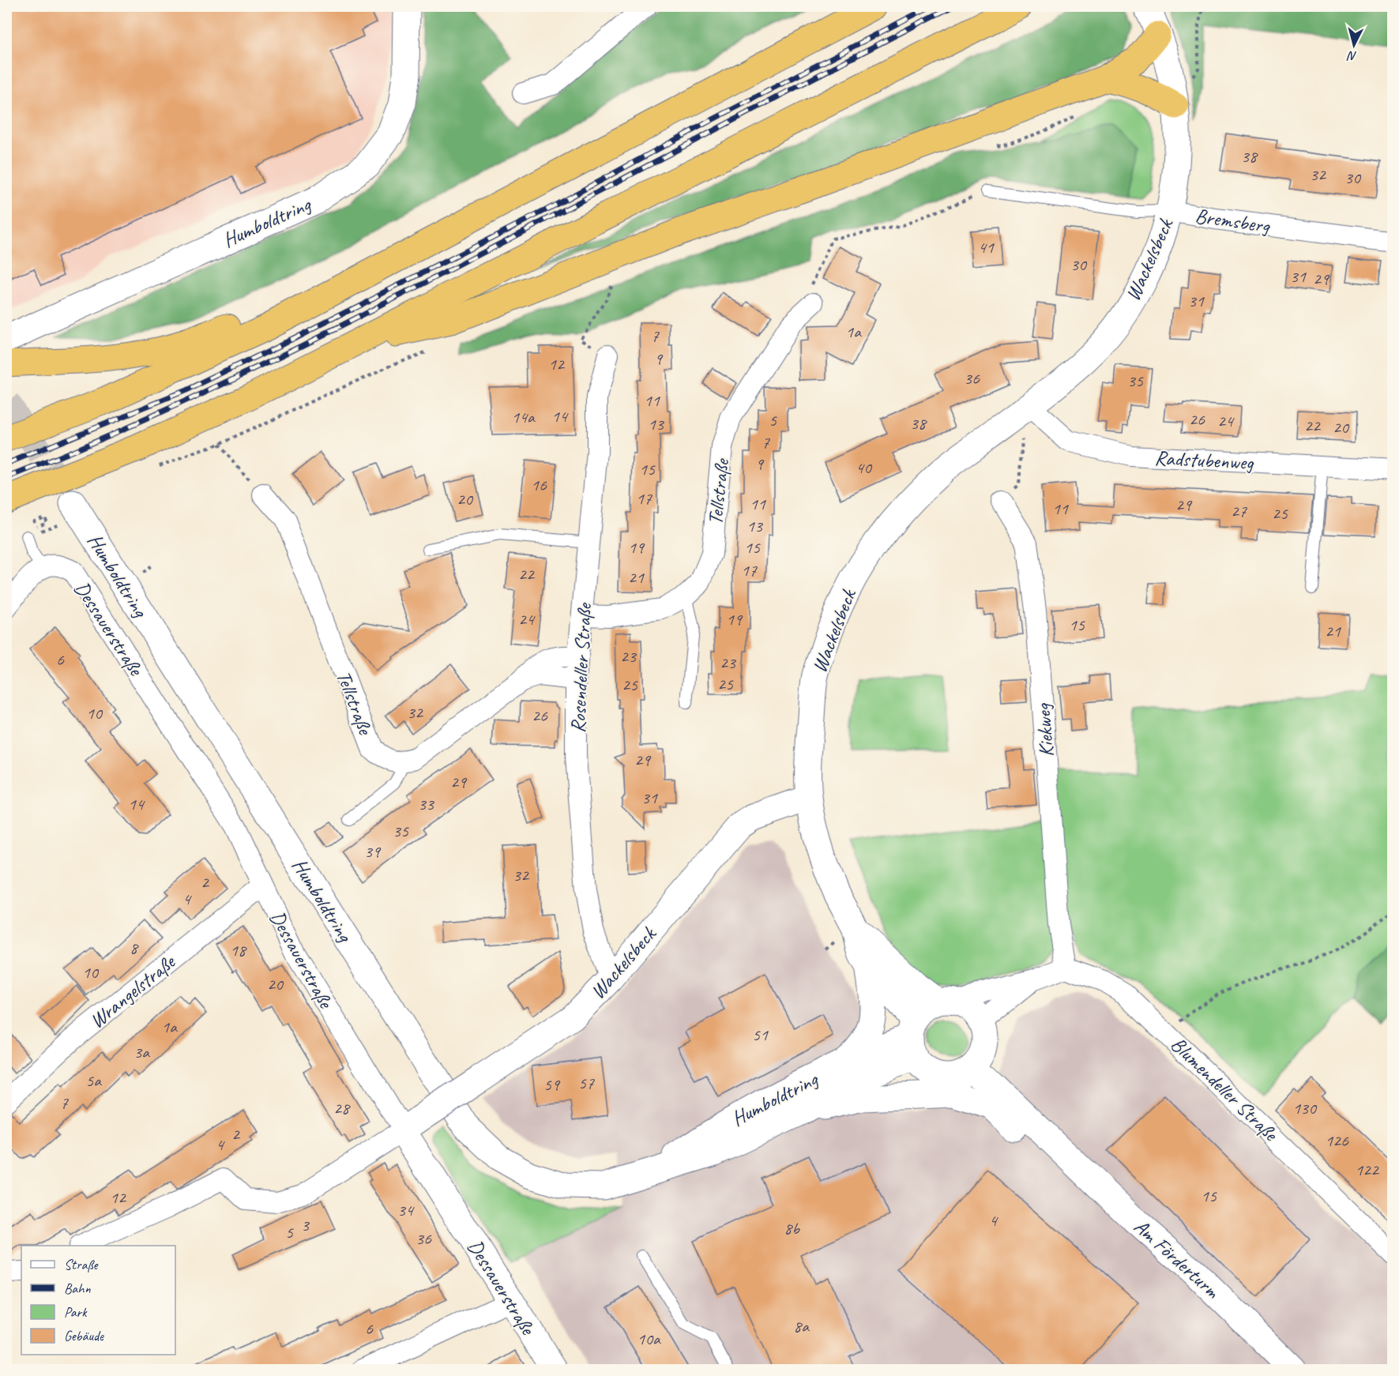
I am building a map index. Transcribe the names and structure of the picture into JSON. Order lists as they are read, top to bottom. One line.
{"streets":{"street":["Bremsberg","Humboldtring","Wackelsbeck","Radstubenweg","Tellstraße","Dessauerstraße","Rosendeller Straße","Kiekweg","Wrangelstraße","Blumendeller Straße","Am Förderturm"]},"crossings":[["Bremsberg","Wackelsbeck"],["Humboldtring","Am Förderturm"],["Wackelsbeck","Radstubenweg"],["Wackelsbeck","Dessauerstraße"],["Wackelsbeck","Rosendeller Straße"],["Tellstraße","Rosendeller Straße"],["Dessauerstraße","Wrangelstraße"],["Kiekweg","Blumendeller Straße"]],"house_numbers":["38","32","30","41","30","31","29","31","1a","7","9","12","36","35","11","14","14a","26","5","24","38","13","22","20","7","9","40","15","16","17","20","11","29","11","27","25","13","19","15","17","22","21","24","19","15","21","23","6","23","25","25","32","10","26","29","29","31","14","33","35","39","32","2","4","8","18","10","20","1a","51","3a","5a","57","59","7","28","130","2","126","4","122","15","12","34","4","3","8b","5","36","8a","6","10a"],"legend":["Straße","Bahn","Park","Gebäude"],"north":"bottom"}
